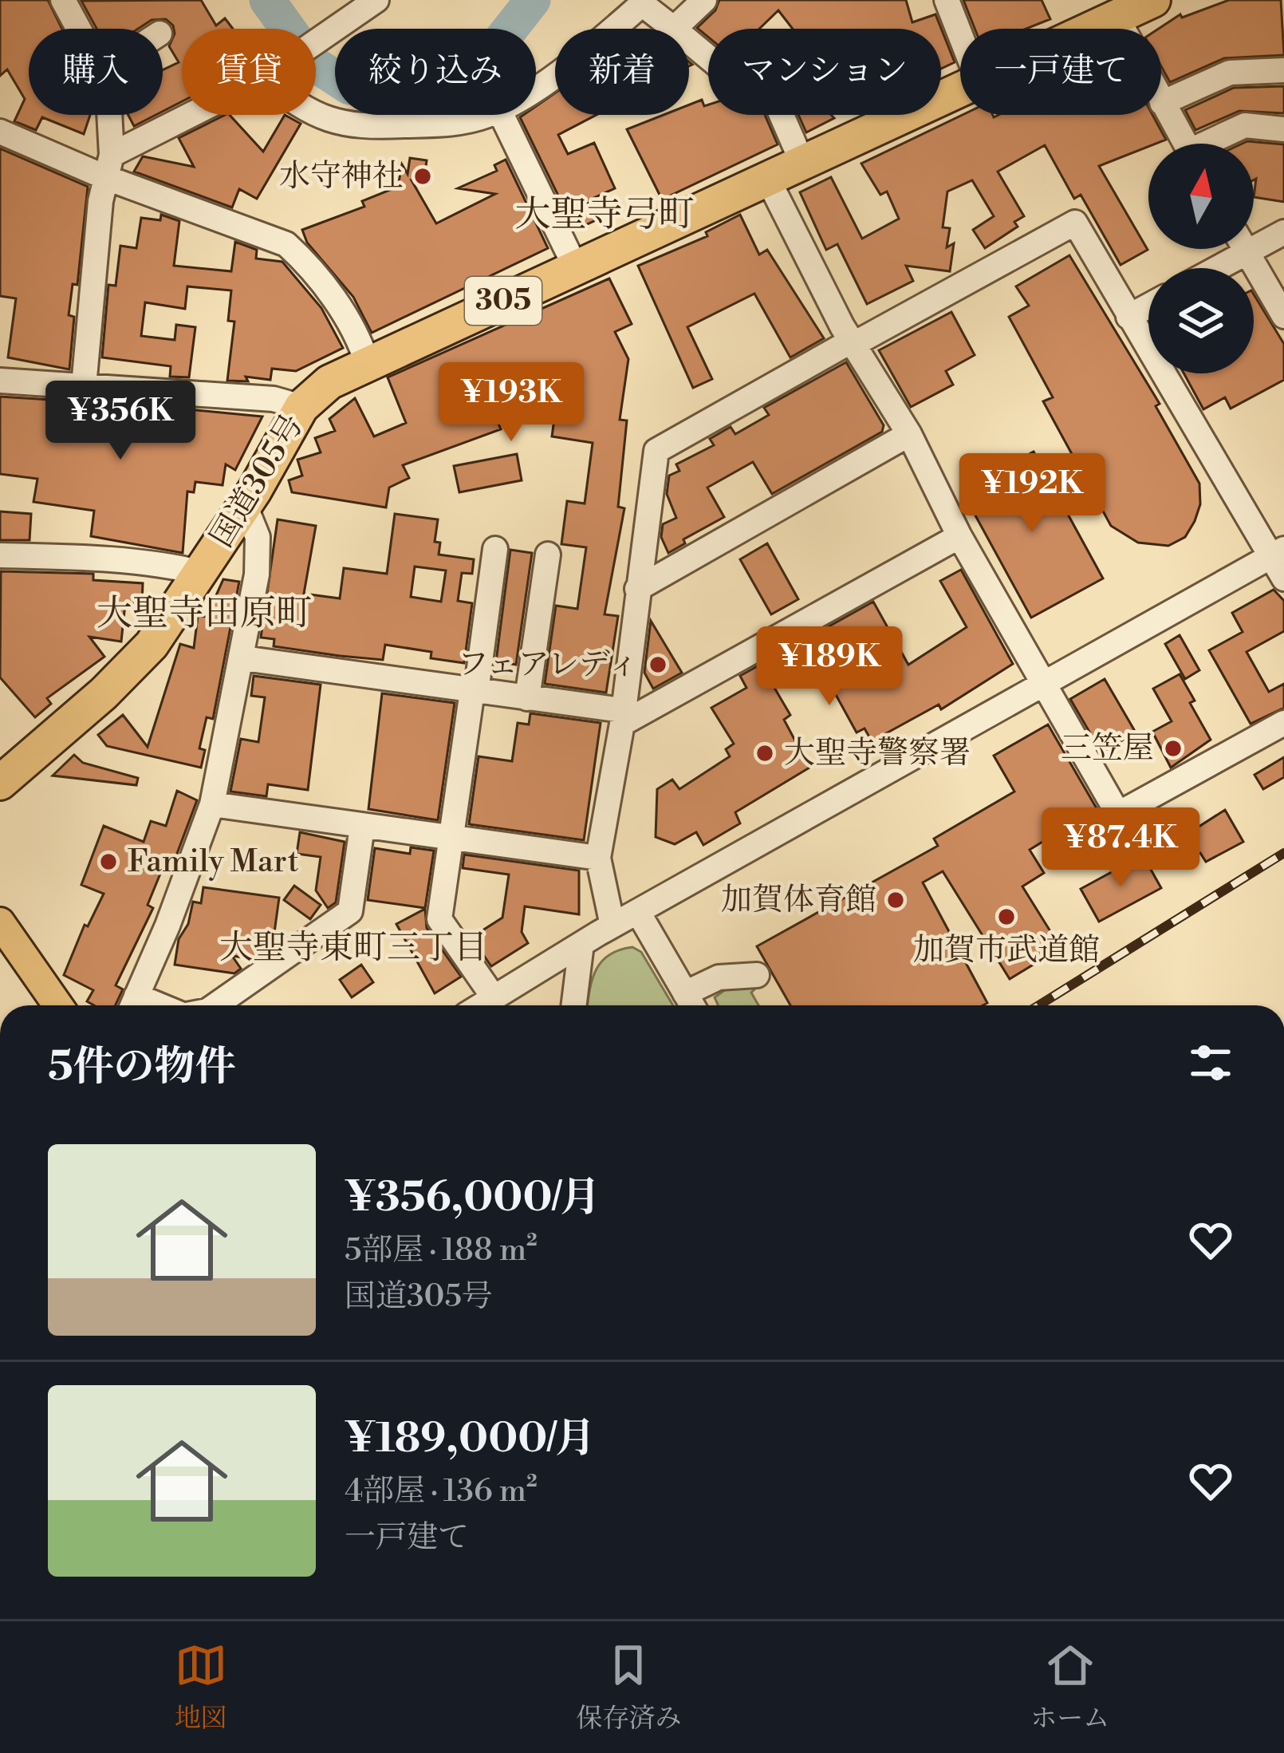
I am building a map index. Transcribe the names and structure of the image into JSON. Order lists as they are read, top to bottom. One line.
{"streets":{"highway":["305","国道305号"]},"districts":["大聖寺弓町","大聖寺田原町","大聖寺東町三丁目"],"places":["水守神社","フェアレディ","三笠屋","大聖寺警察署","Family Mart","加賀体育館","加賀市武道館"],"north":"top","page":{"chip":["購入","賃貸","絞り込み","新着","マンション","一戸建て"],"price":["¥193K","¥356K","¥192K","¥189K","¥87.4K"],"heading":"5件の物件","list":[{"name":"¥356,000/月","note":"5部屋 · 188 m² · 国道305号"},{"name":"¥189,000/月","note":"4部屋 · 136 m² · 一戸建て"}],"tabs":["地図","保存済み","ホーム"]}}
